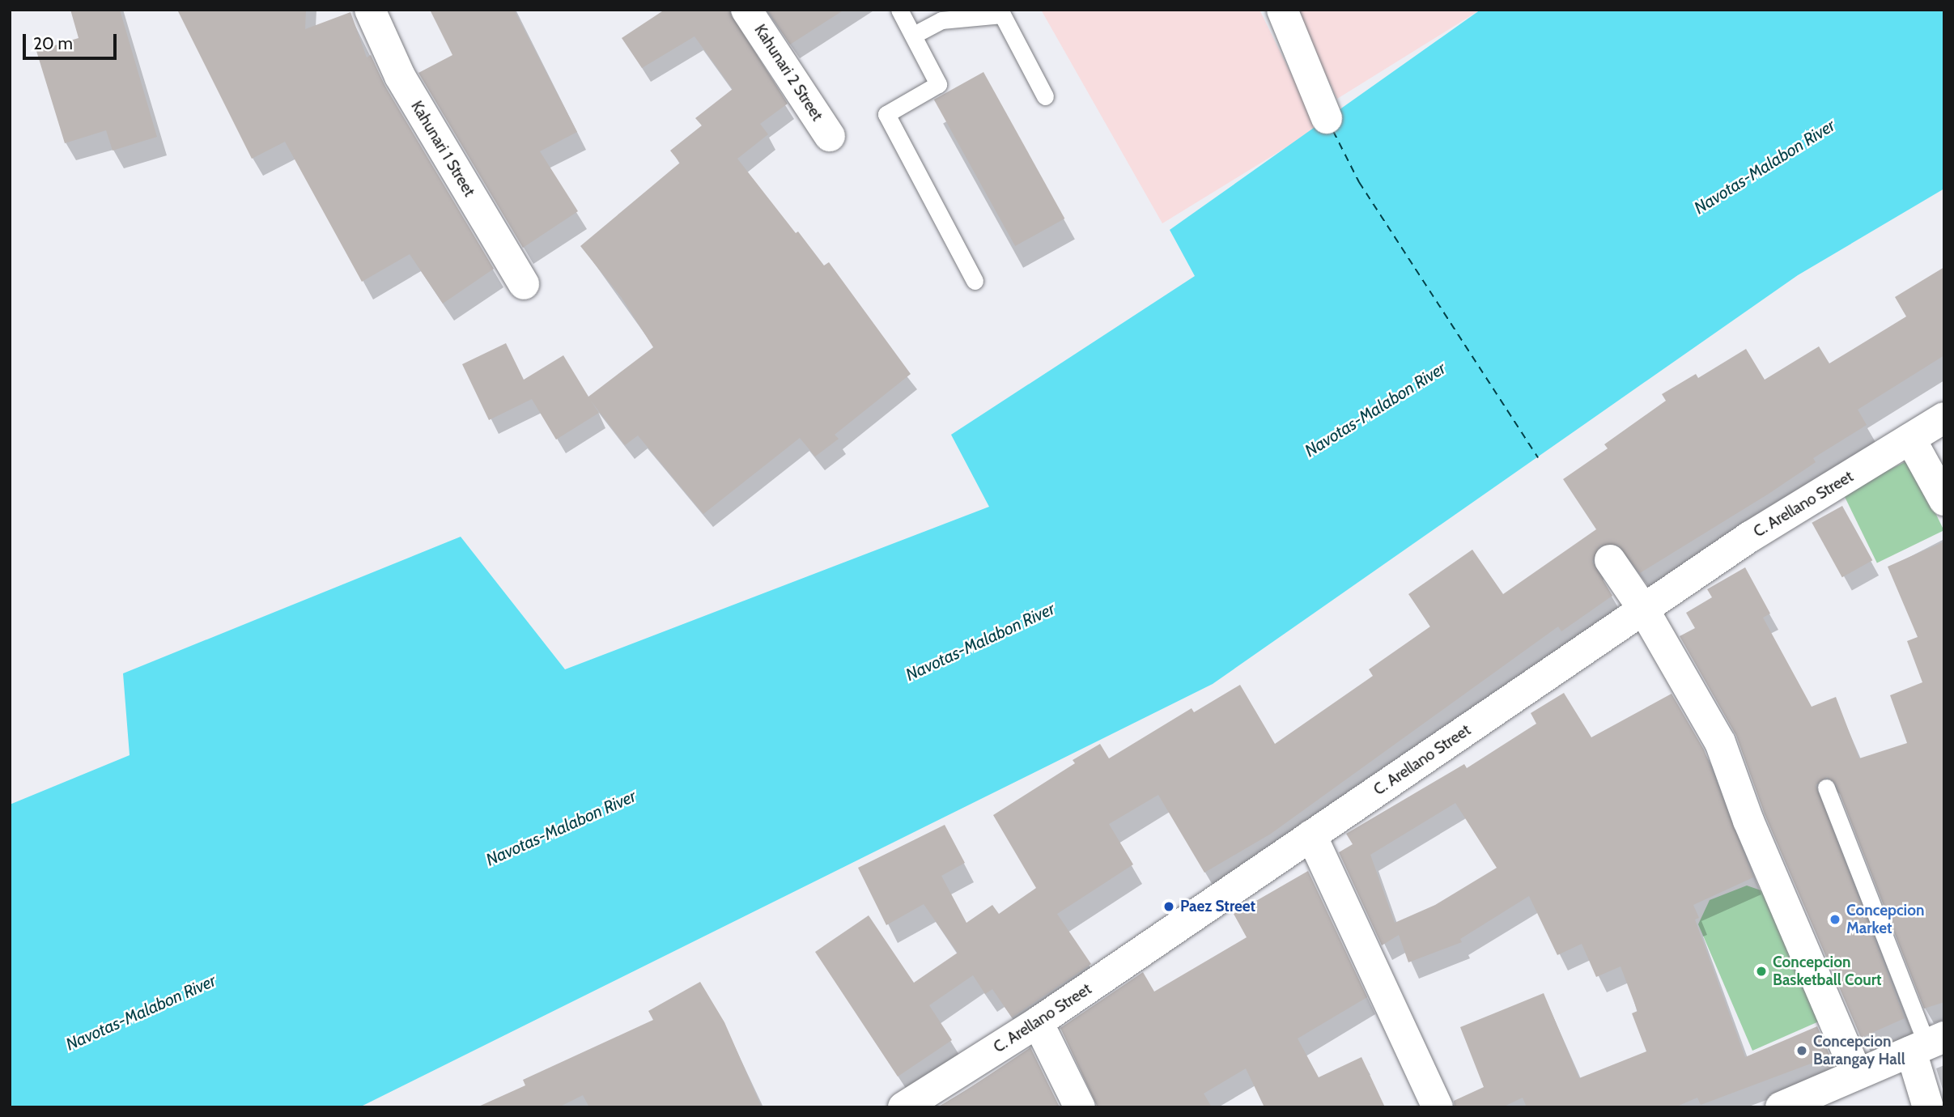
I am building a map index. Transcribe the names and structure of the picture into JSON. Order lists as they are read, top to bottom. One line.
{"streets":{"street":["Kahunari 2 Street","Kahunari 1 Street","C. Arellano Street"]},"water":["Navotas-Malabon River"],"places":["Paez Street","Concepcion Market","Concepcion Basketball Court","Concepcion Barangay Hall"],"scale_bar":"20 m"}
